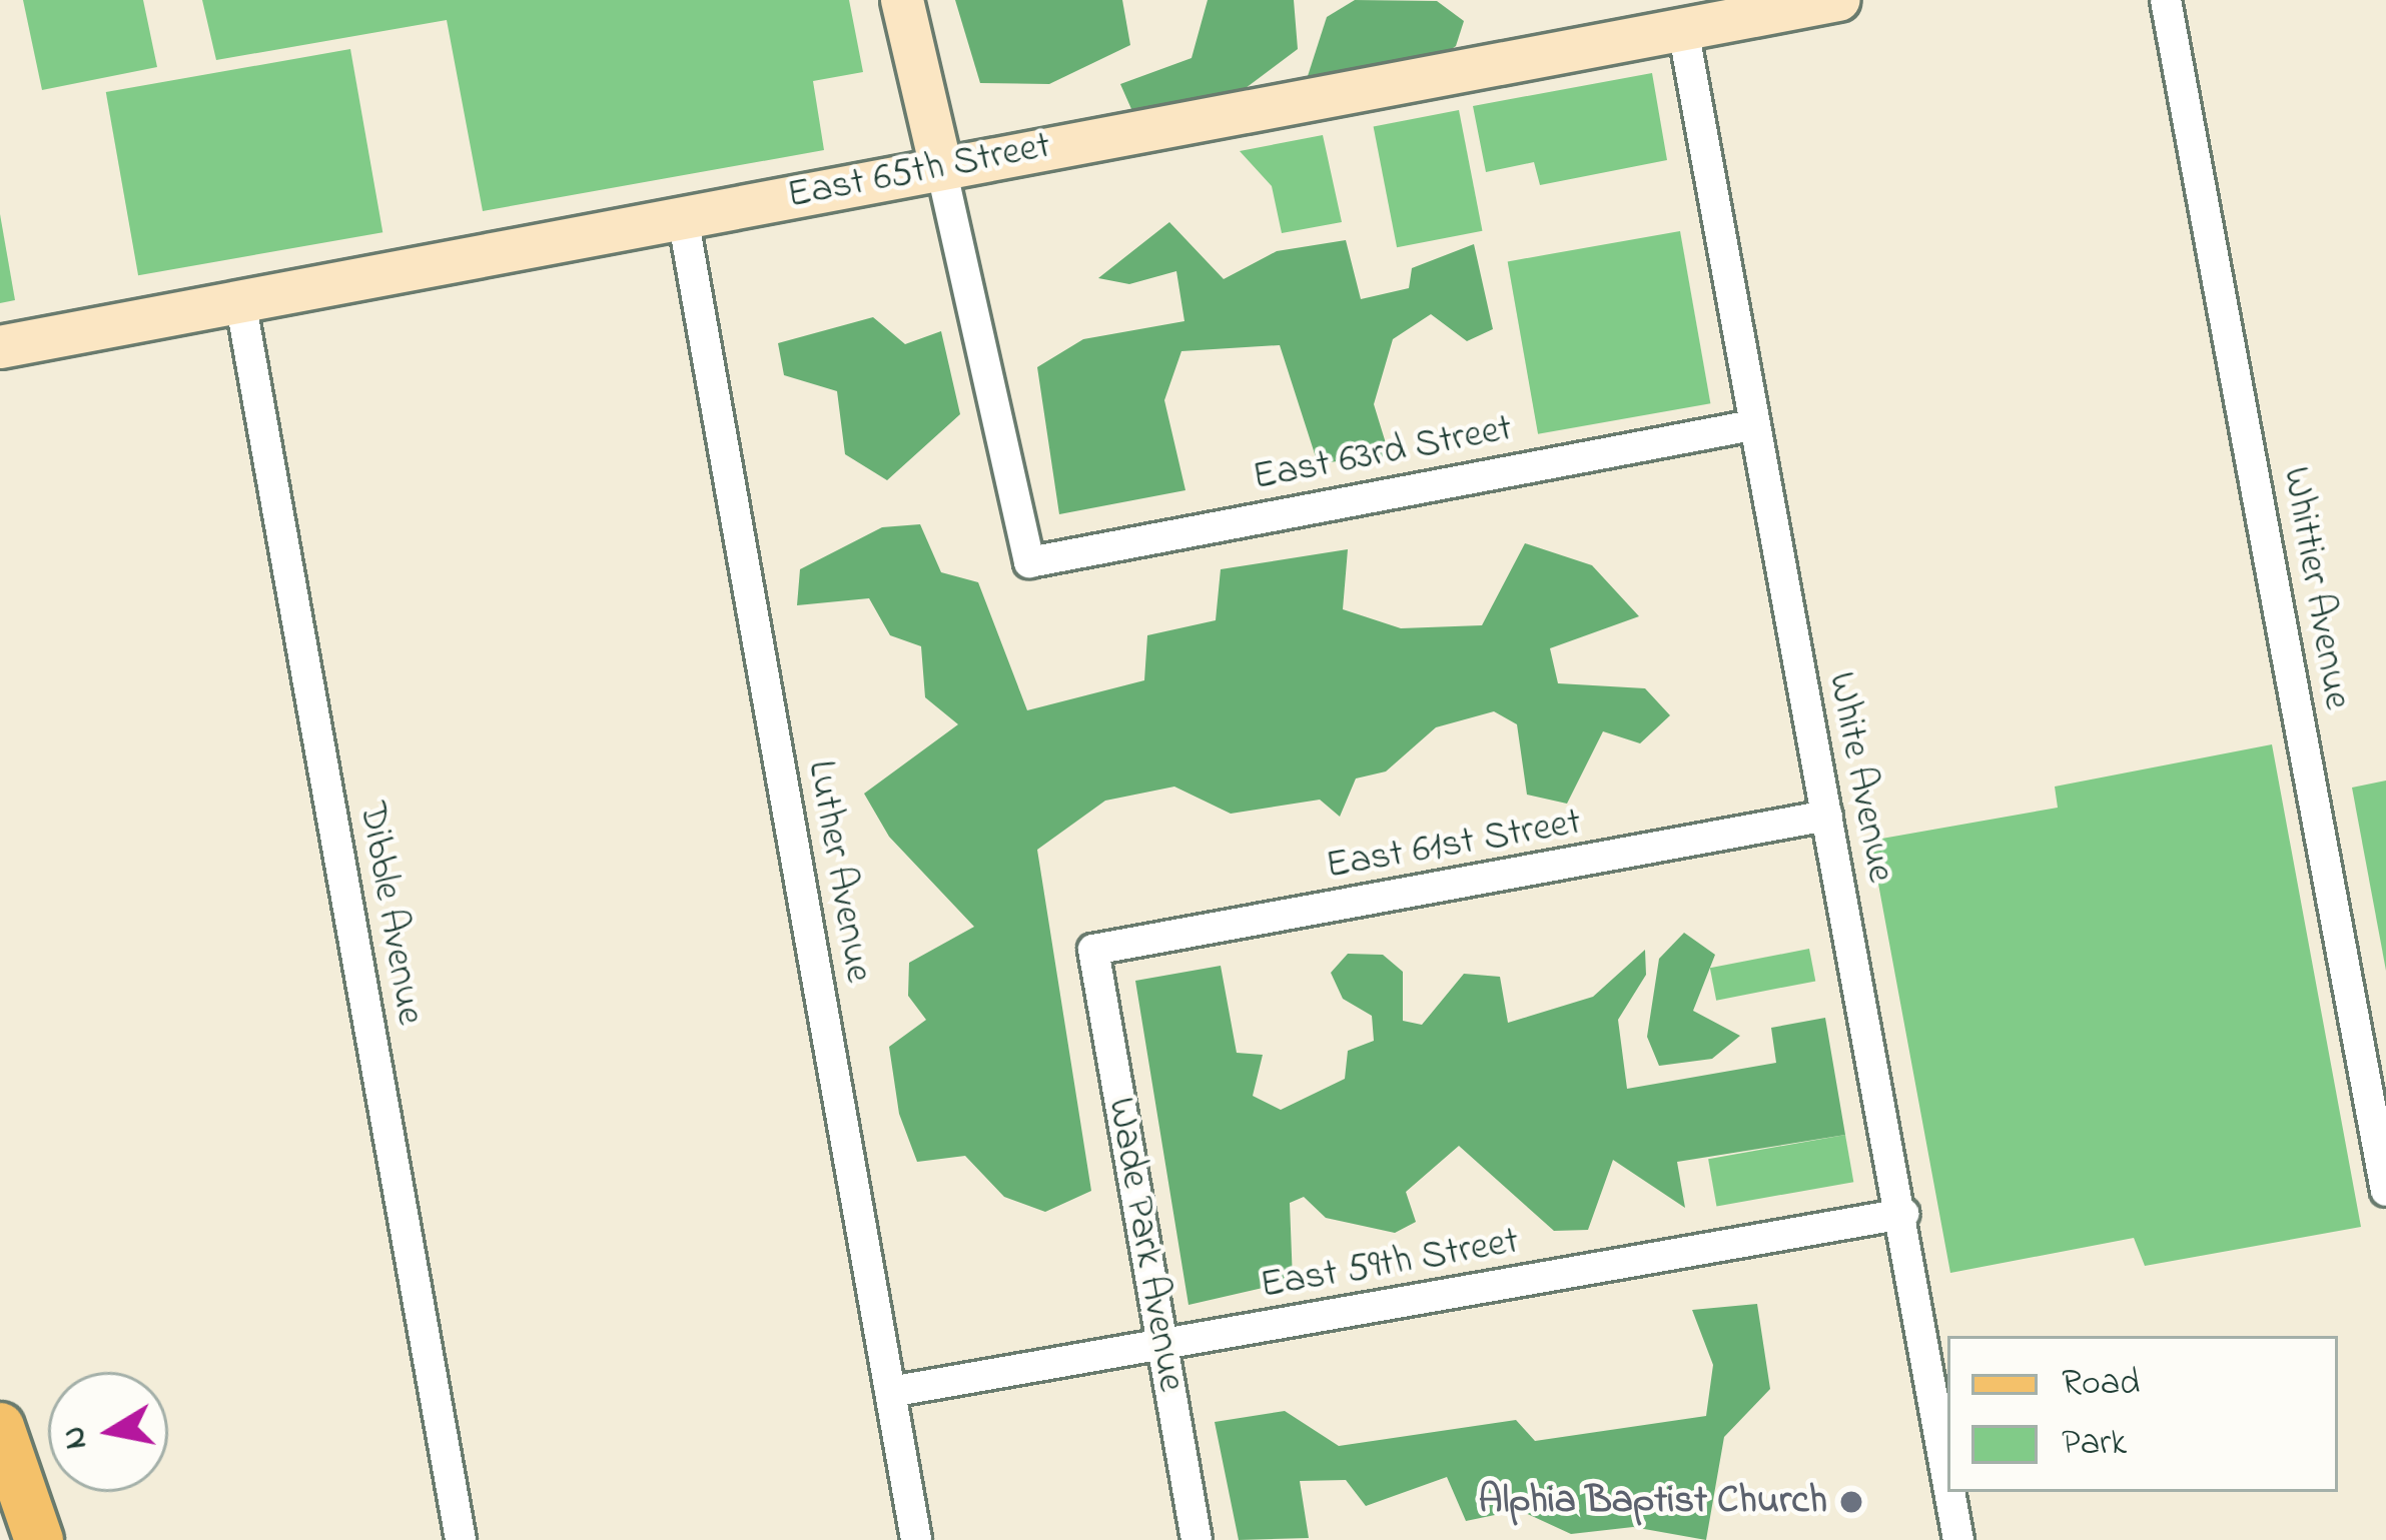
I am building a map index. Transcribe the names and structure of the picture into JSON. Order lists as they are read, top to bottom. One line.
{"streets":{"street":["East 65th Street","East 63rd Street","Whittier Avenue","White Avenue","East 61st Street","Luther Avenue","Dibble Avenue","Wade Park Avenue","East 59th Street"]},"crossings":[["East 65th Street","East 63rd Street"],["East 65th Street","White Avenue"],["East 65th Street","Luther Avenue"],["East 65th Street","Dibble Avenue"],["East 63rd Street","White Avenue"],["White Avenue","East 61st Street"],["White Avenue","East 59th Street"],["East 61st Street","Wade Park Avenue"],["Luther Avenue","East 59th Street"],["Wade Park Avenue","East 59th Street"]],"places":["Alphia Baptist Church"],"legend":["Road","Park"],"north":"left"}
